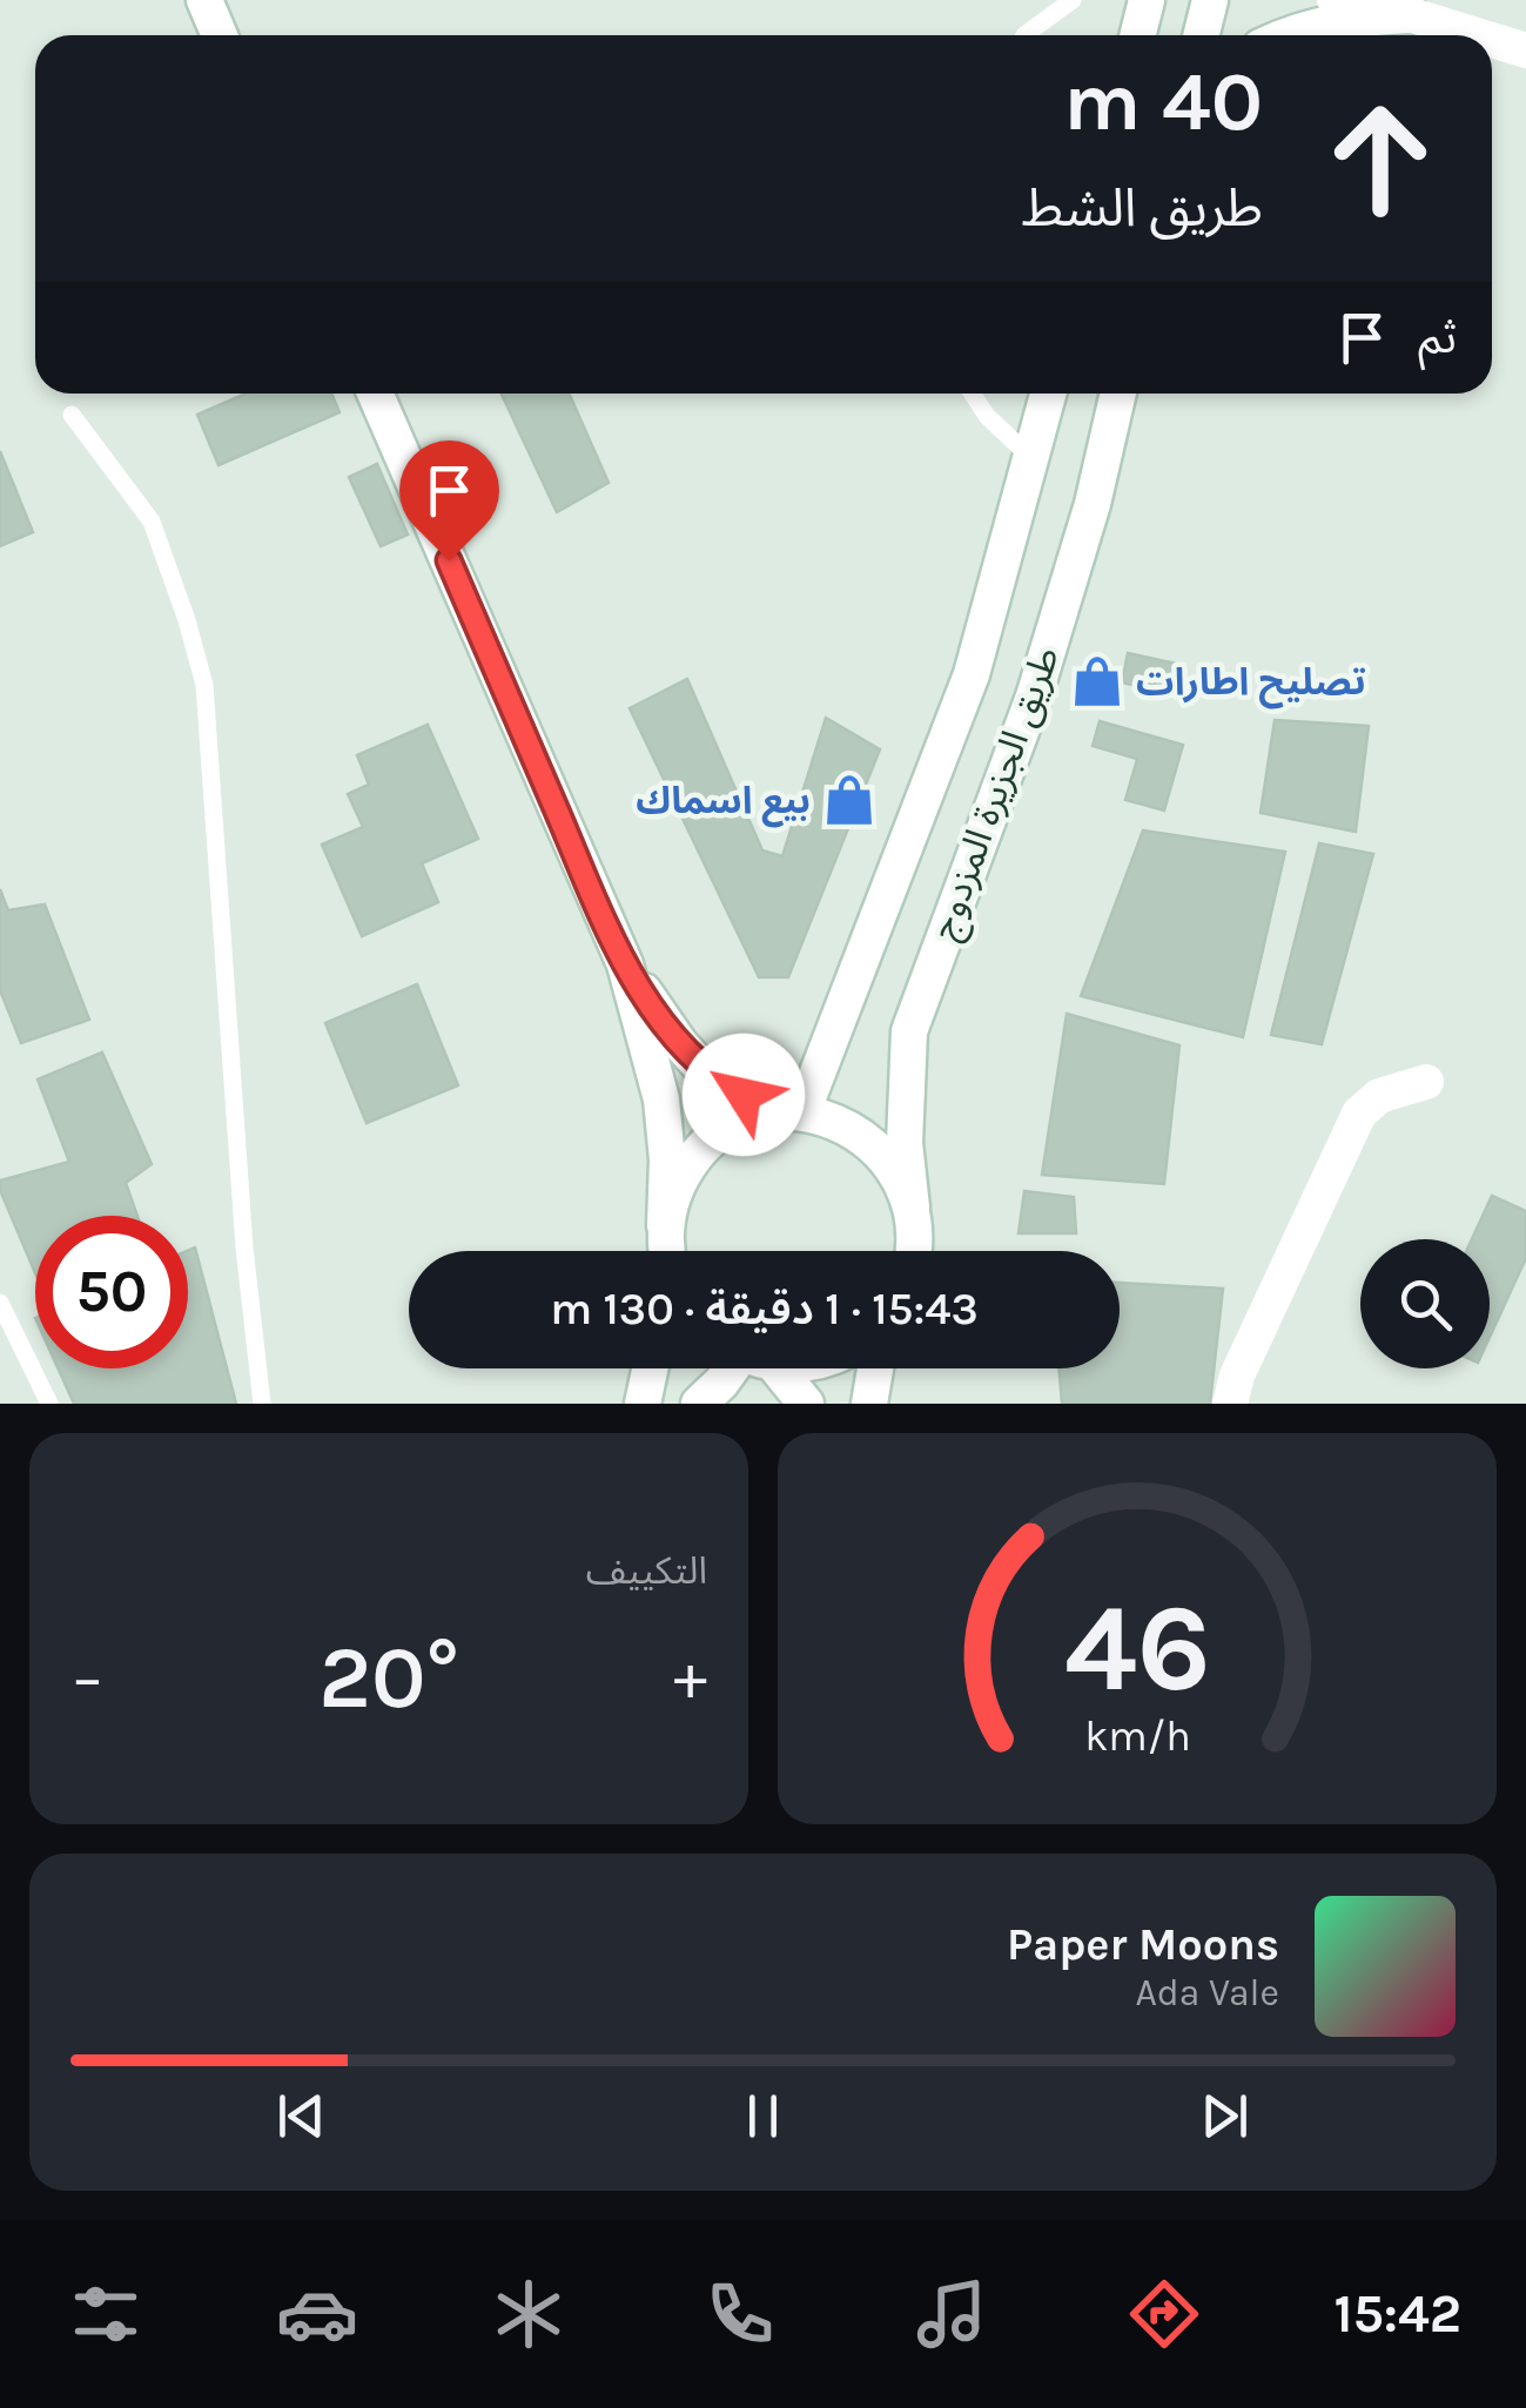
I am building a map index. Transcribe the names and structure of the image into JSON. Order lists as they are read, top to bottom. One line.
{"streets":{"main road":["طريق الجزيرة المزدوج"]},"places":{"shop":["تصليح اطارات","بيع اسماك"]},"page":{"turn":["40 m","طريق الشط"],"then":"ثم","limit":"50","trip":"15:43 · 1 دقيقة · 130 m","tile":"التكييف","heat":["−","20°","+"],"song":["Paper Moons","Ada Vale"],"tabs":"15:42","gauge":["46","km/h"]}}
